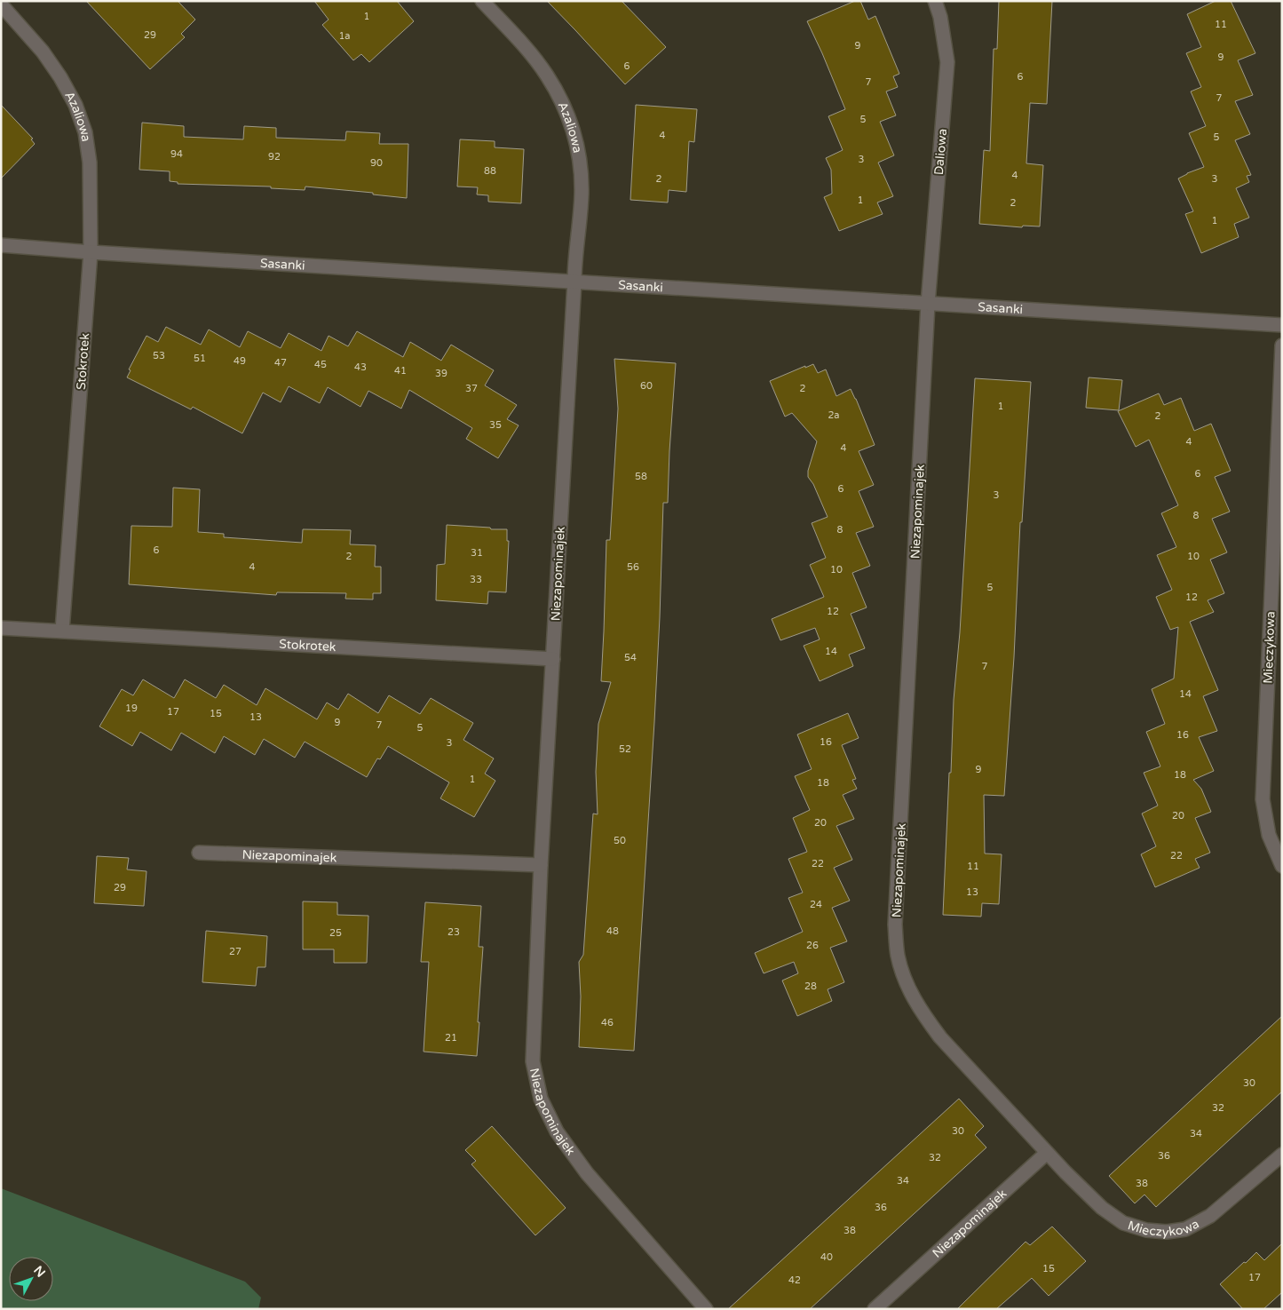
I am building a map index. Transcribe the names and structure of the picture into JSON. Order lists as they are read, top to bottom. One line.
{"streets":{"street":["Azaliowa","Daliowa","Sasanki","Stokrotek","Niezapominajek","Mieczykowa"]},"crossings":[["Azaliowa","Sasanki"],["Azaliowa","Stokrotek"],["Azaliowa","Niezapominajek"],["Daliowa","Sasanki"],["Daliowa","Niezapominajek"],["Sasanki","Stokrotek"],["Sasanki","Niezapominajek"],["Stokrotek","Niezapominajek"],["Niezapominajek","Mieczykowa"]],"house_numbers":["1","11","29","1a","9","9","6","6","7","7","5","4","5","94","92","3","90","88","4","2","3","1","2","1","53","51","49","47","45","43","41","39","60","37","2","1","2a","2","35","4","4","6","58","6","3","8","8","6","31","2","10","4","56","10","33","5","12","12","14","54","7","14","19","17","15","13","9","7","5","16","16","3","52","9","18","1","18","20","20","50","22","22","11","29","13","24","48","23","25","26","27","28","46","21","30","32","30","34","36","32","34","38","36","38","40","15","17","42"],"north":"top right"}
